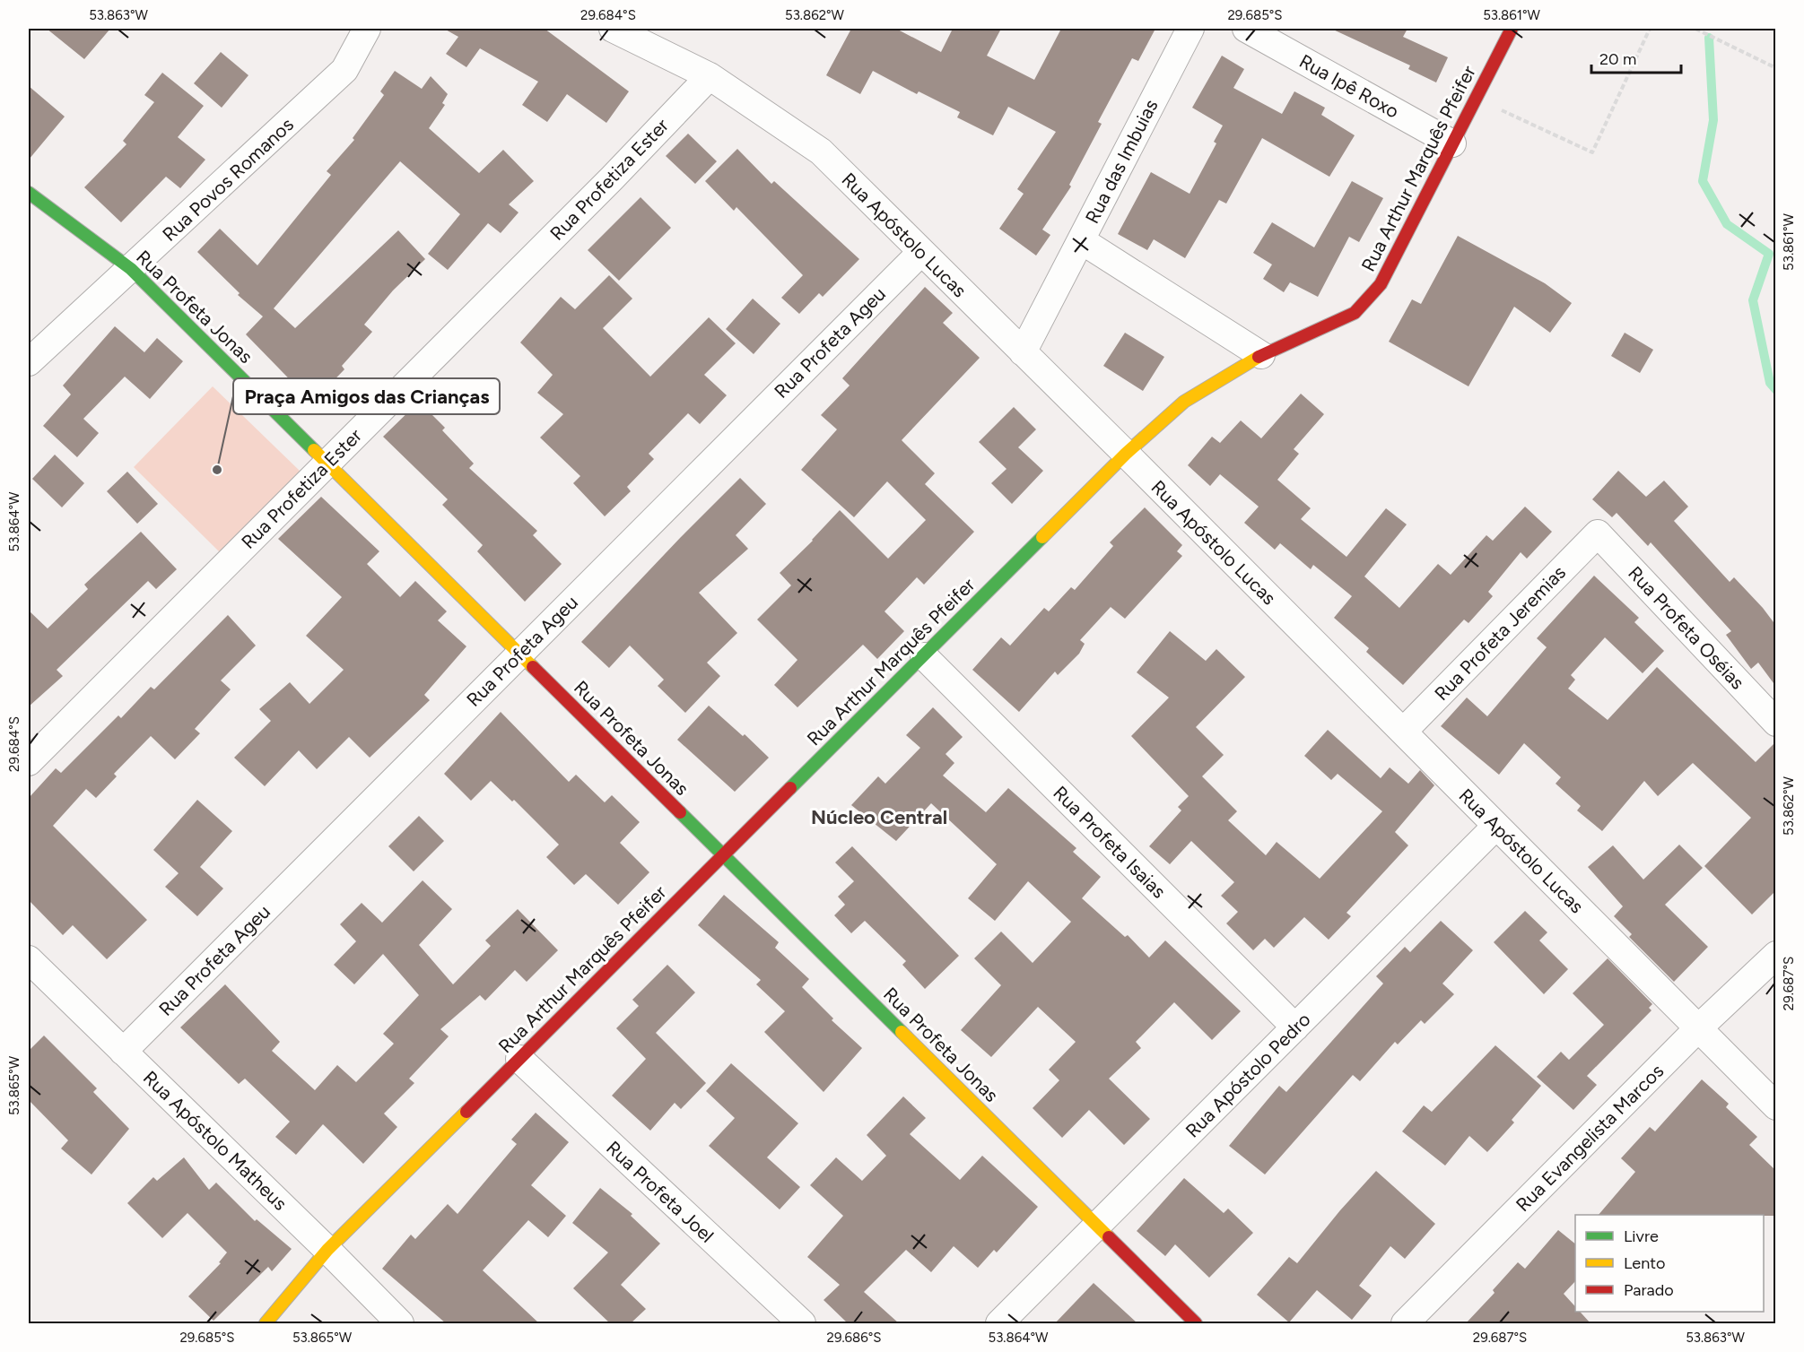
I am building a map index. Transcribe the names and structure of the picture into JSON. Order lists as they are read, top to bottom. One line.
{"streets":{"street":["Rua Ipê Roxo","Rua das Imbuias","Rua Arthur Marquês Pfeifer","Rua Povos Romanos","Rua Profetiza Ester","Rua Apóstolo Lucas","Rua Profeta Jonas","Rua Profeta Ageu","Rua Profeta Oséias","Rua Profeta Jeremias","Rua Profeta Isaias","Rua Apóstolo Pedro","Rua Evangelista Marcos","Rua Apóstolo Matheus","Rua Profeta Joel"]},"crossings":[["Rua Ipê Roxo","Rua Arthur Marquês Pfeifer"],["Rua das Imbuias","Rua Apóstolo Lucas"],["Rua Arthur Marquês Pfeifer","Rua Apóstolo Lucas"],["Rua Arthur Marquês Pfeifer","Rua Profeta Jonas"],["Rua Arthur Marquês Pfeifer","Rua Profeta Isaias"],["Rua Arthur Marquês Pfeifer","Rua Apóstolo Matheus"],["Rua Arthur Marquês Pfeifer","Rua Profeta Joel"],["Rua Povos Romanos","Rua Profeta Jonas"],["Rua Profetiza Ester","Rua Apóstolo Lucas"],["Rua Profetiza Ester","Rua Profeta Jonas"],["Rua Apóstolo Lucas","Rua Profeta Ageu"],["Rua Apóstolo Lucas","Rua Profeta Jeremias"],["Rua Apóstolo Lucas","Rua Apóstolo Pedro"],["Rua Apóstolo Lucas","Rua Evangelista Marcos"],["Rua Profeta Jonas","Rua Profeta Ageu"],["Rua Profeta Jonas","Rua Apóstolo Pedro"],["Rua Profeta Ageu","Rua Apóstolo Matheus"],["Rua Profeta Oséias","Rua Profeta Jeremias"],["Rua Profeta Isaias","Rua Apóstolo Pedro"]],"districts":["Núcleo Central"],"places":["Praça Amigos das Crianças"],"legend":["Livre","Lento","Parado"],"scale_bar":"20 m","coordinates":["53.863°W","29.684°S","53.862°W","29.685°S","53.861°W","53.864°W","29.687°S","53.865°W","29.686°S"]}
